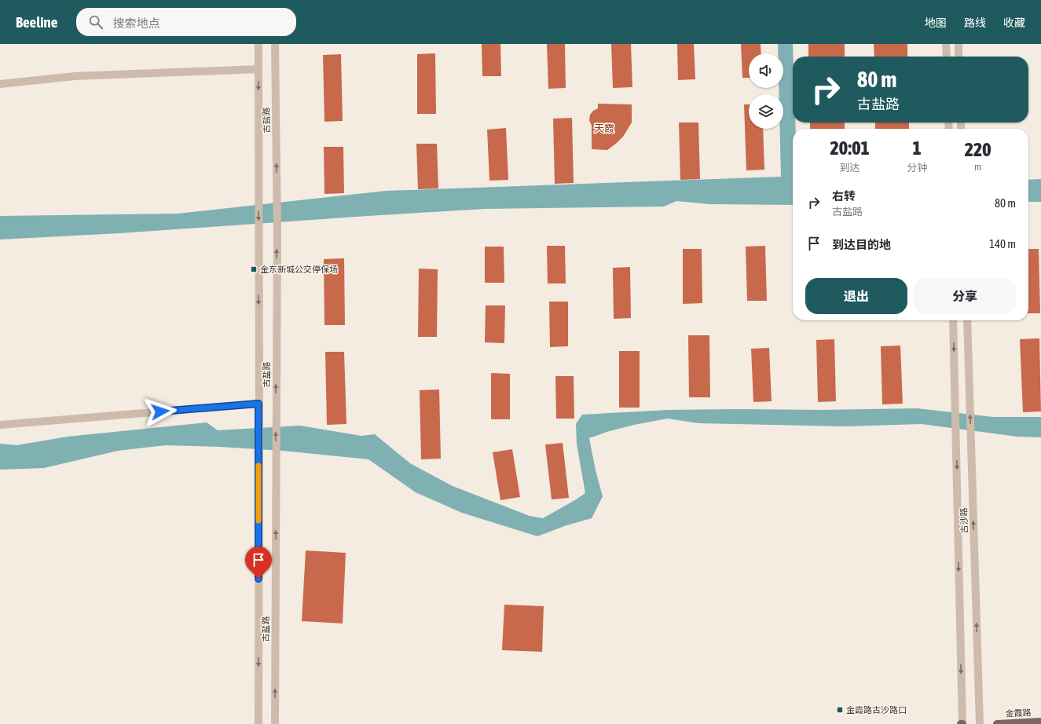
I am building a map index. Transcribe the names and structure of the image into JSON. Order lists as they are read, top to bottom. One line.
{"streets":{"main road":["金霞路"],"street":["古盐路","古沙路"]},"districts":["天霞"],"places":{"transit":["金东新城公交停保场","金霞路古沙路口"]},"page":{"header":"Beeline","search":"搜索地点","nav":["地图","路线","收藏"],"turn":["80 m","古盐路"],"eta":["20:01","到达","1","分钟","220","m"],"list":[{"name":"右转","note":"古盐路","value":"80 m"},{"name":"到达目的地","value":"140 m"}],"buttons":["退出","分享"]}}
